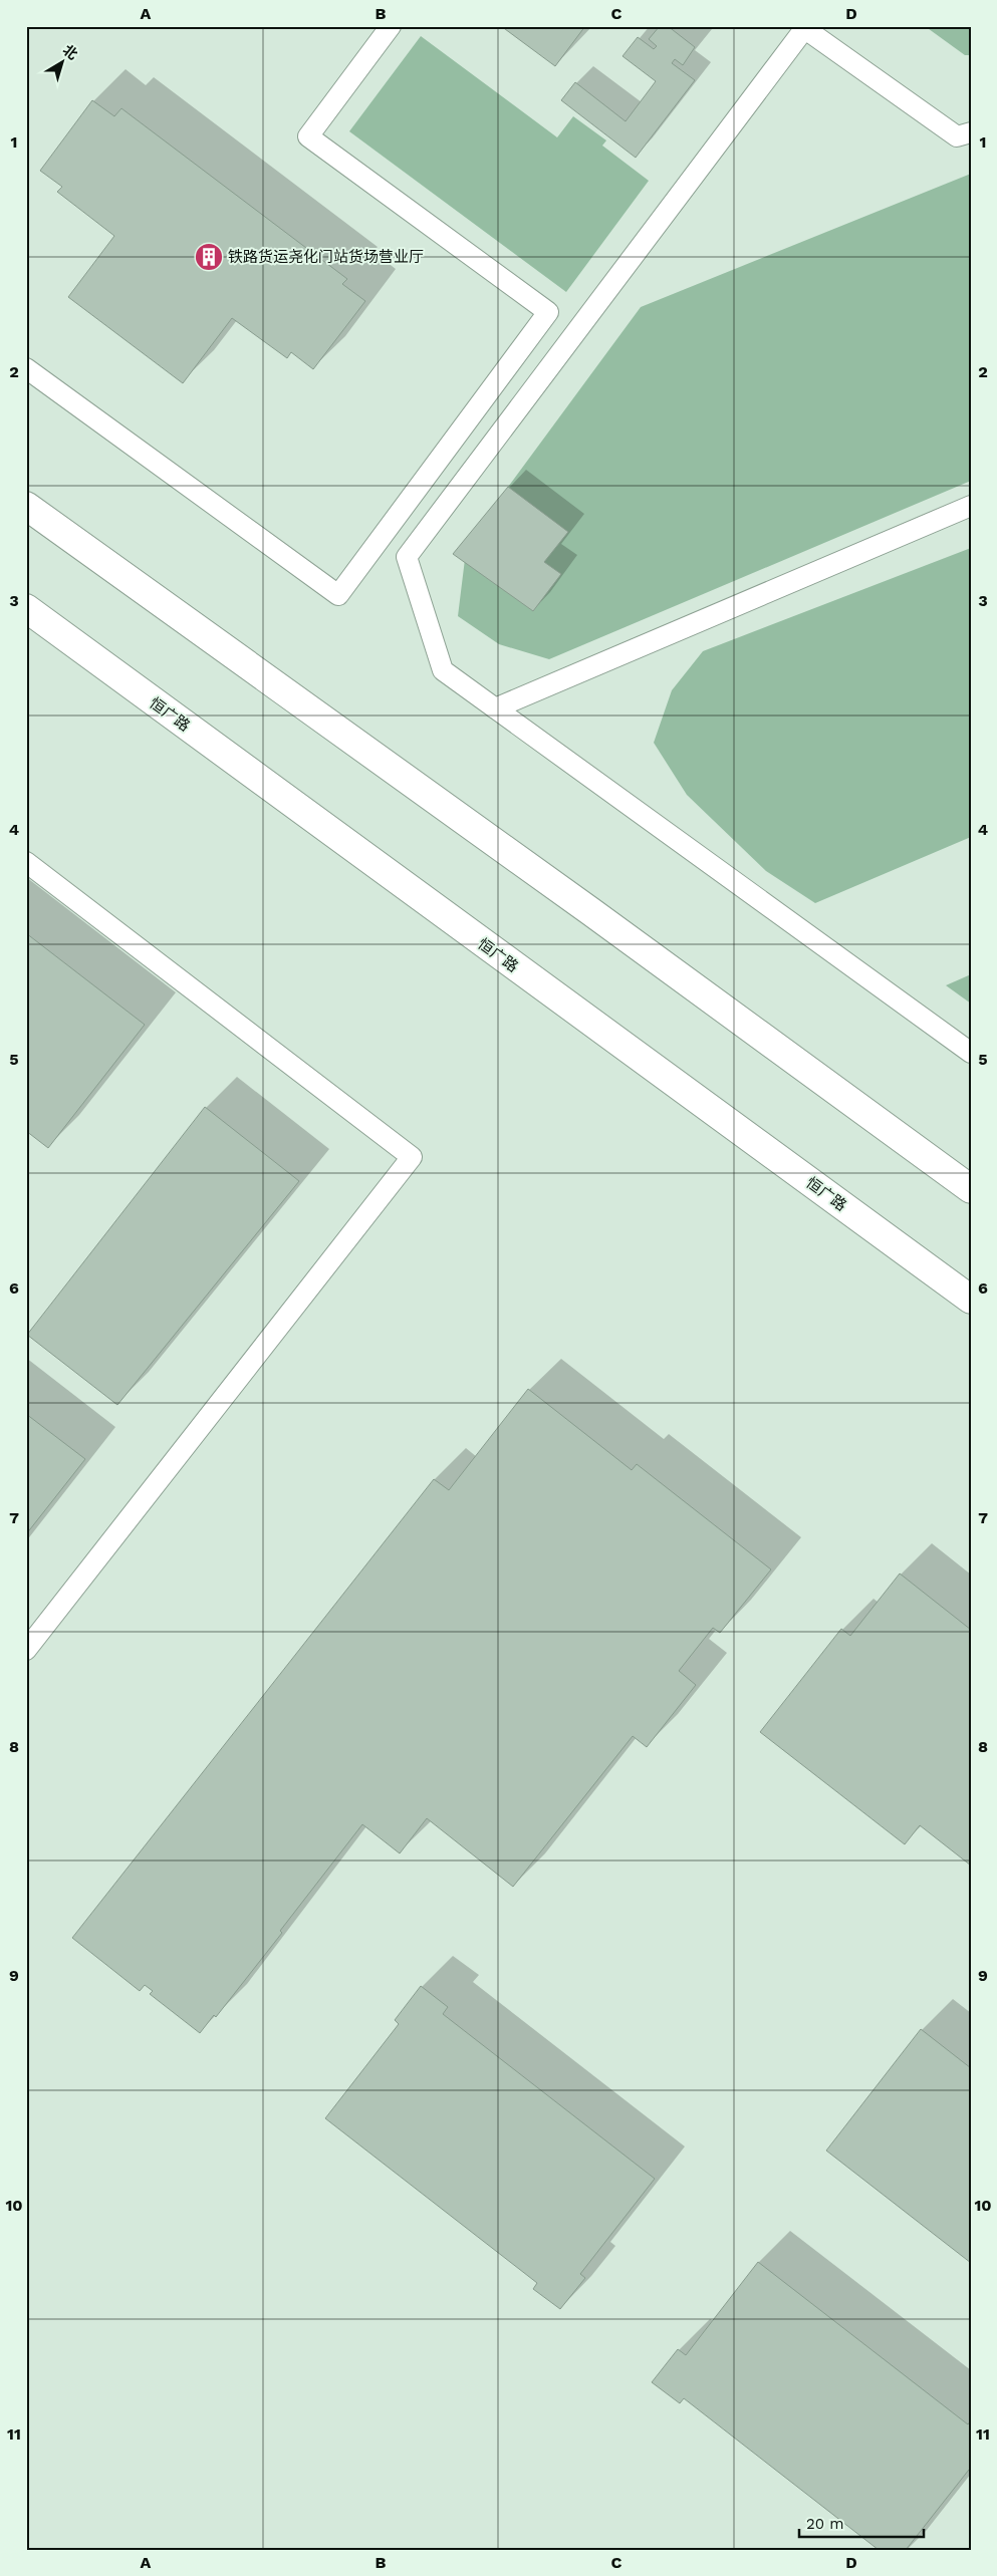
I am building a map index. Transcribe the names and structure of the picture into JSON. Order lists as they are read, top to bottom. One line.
{"streets":{"street":["恒广路"]},"places":{"building":["铁路货运尧化门站货场营业厅"]},"scale_bar":"20 m","north":"top right","grid":{"columns":["A","B","C","D"],"rows":["1","2","3","4","5","6","7","8","9","10","11"]}}
